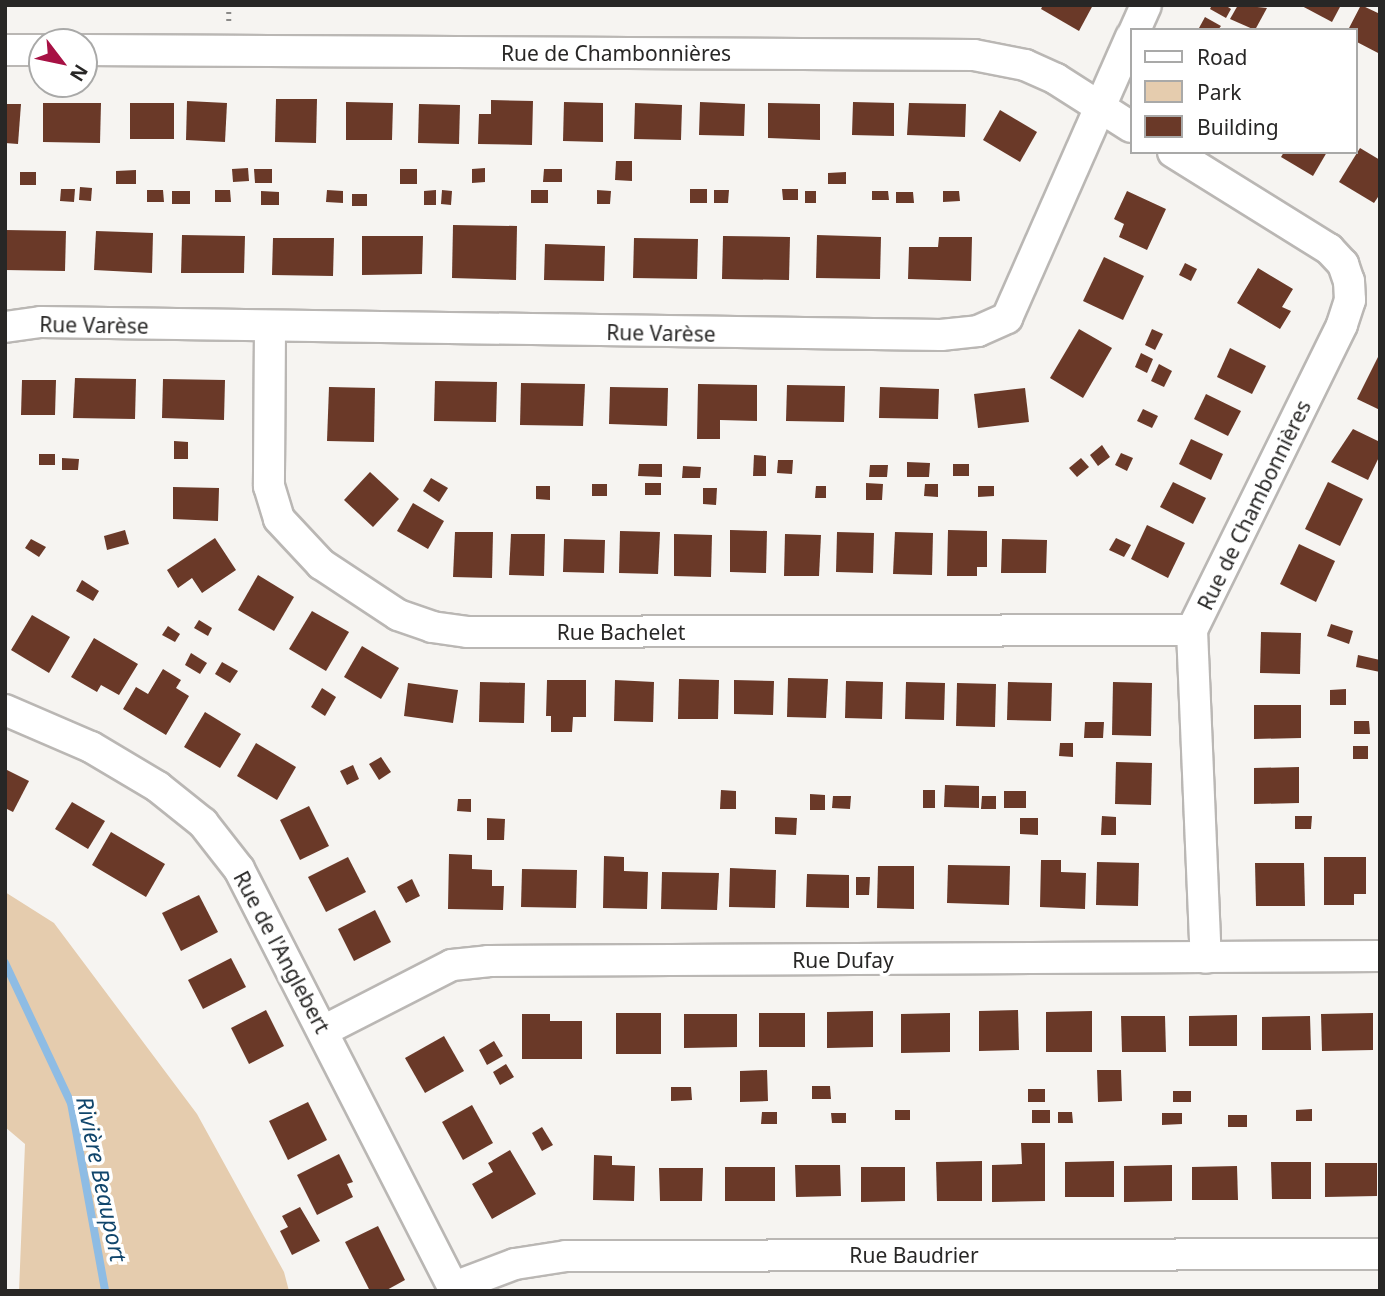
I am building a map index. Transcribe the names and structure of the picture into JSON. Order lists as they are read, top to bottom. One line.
{"streets":{"street":["Rue de Chambonnières","Rue Varèse","Rue Bachelet","Rue de l'Anglebert","Rue Dufay","Rue Baudrier"]},"crossings":[["Rue de Chambonnières","Rue Varèse"],["Rue de Chambonnières","Rue Bachelet"],["Rue de Chambonnières","Rue Dufay"],["Rue Varèse","Rue Bachelet"],["Rue de l'Anglebert","Rue Dufay"],["Rue de l'Anglebert","Rue Baudrier"]],"water":["Rivière Beauport"],"legend":["Road","Park","Building"],"north":"bottom right"}
